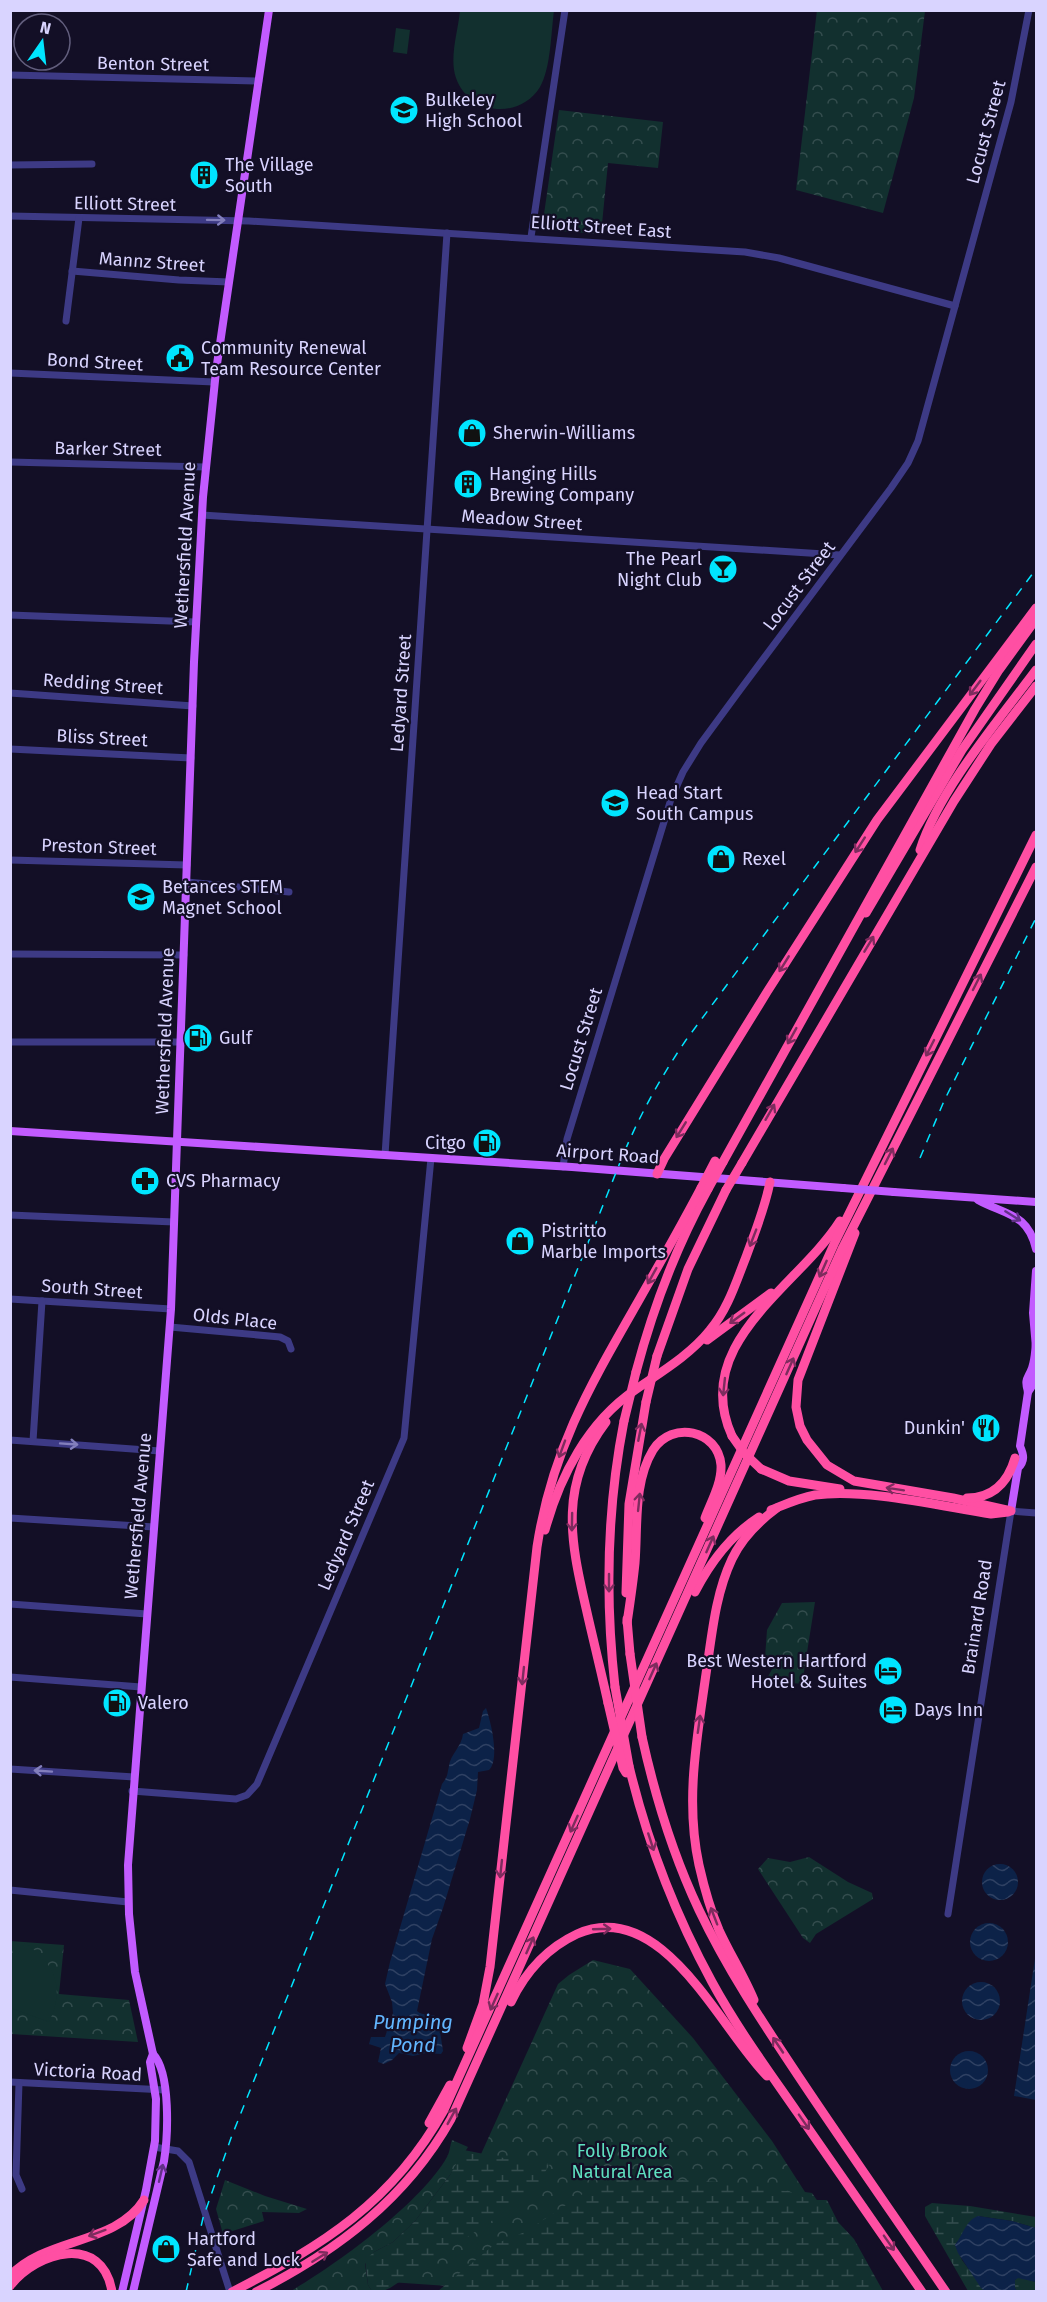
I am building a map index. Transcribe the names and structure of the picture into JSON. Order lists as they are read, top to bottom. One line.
{"streets":{"main road":["Wethersfield Avenue","Airport Road","Brainard Road"],"street":["Benton Street","Locust Street","Elliott Street","Elliott Street East","Mannz Street","Bond Street","Barker Street","Meadow Street","Redding Street","Ledyard Street","Bliss Street","Preston Street","South Street","Olds Place","Victoria Road"]},"crossings":[["Benton Street","Wethersfield Avenue"],["Locust Street","Elliott Street East"],["Locust Street","Meadow Street"],["Locust Street","Airport Road"],["Elliott Street","Elliott Street East"],["Elliott Street","Wethersfield Avenue"],["Elliott Street East","Wethersfield Avenue"],["Elliott Street East","Ledyard Street"],["Mannz Street","Wethersfield Avenue"],["Bond Street","Wethersfield Avenue"],["Barker Street","Wethersfield Avenue"],["Meadow Street","Wethersfield Avenue"],["Meadow Street","Ledyard Street"],["Wethersfield Avenue","Redding Street"],["Wethersfield Avenue","Ledyard Street"],["Wethersfield Avenue","Bliss Street"],["Wethersfield Avenue","Preston Street"],["Wethersfield Avenue","Airport Road"],["Wethersfield Avenue","South Street"],["Wethersfield Avenue","Olds Place"],["Wethersfield Avenue","Victoria Road"],["Ledyard Street","Airport Road"]],"one_way":["Elliott Street"],"water":["Pumping Pond"],"parks":["Folly Brook Natural Area"],"places":{"school or university":["Bulkeley High School","Head Start South Campus","Betances STEM Magnet School"],"building":["The Village South","Hanging Hills Brewing Company"],"public building":["Community Renewal Team Resource Center"],"shop":["Sherwin-Williams","Rexel","Pistritto Marble Imports","Hartford Safe and Lock"],"bar":["The Pearl Night Club"],"fuel station":["Gulf","Citgo","Valero"],"pharmacy":["CVS Pharmacy"],"restaurant":["Dunkin'"],"hotel":["Best Western Hartford Hotel & Suites","Days Inn"]},"north":"top"}
